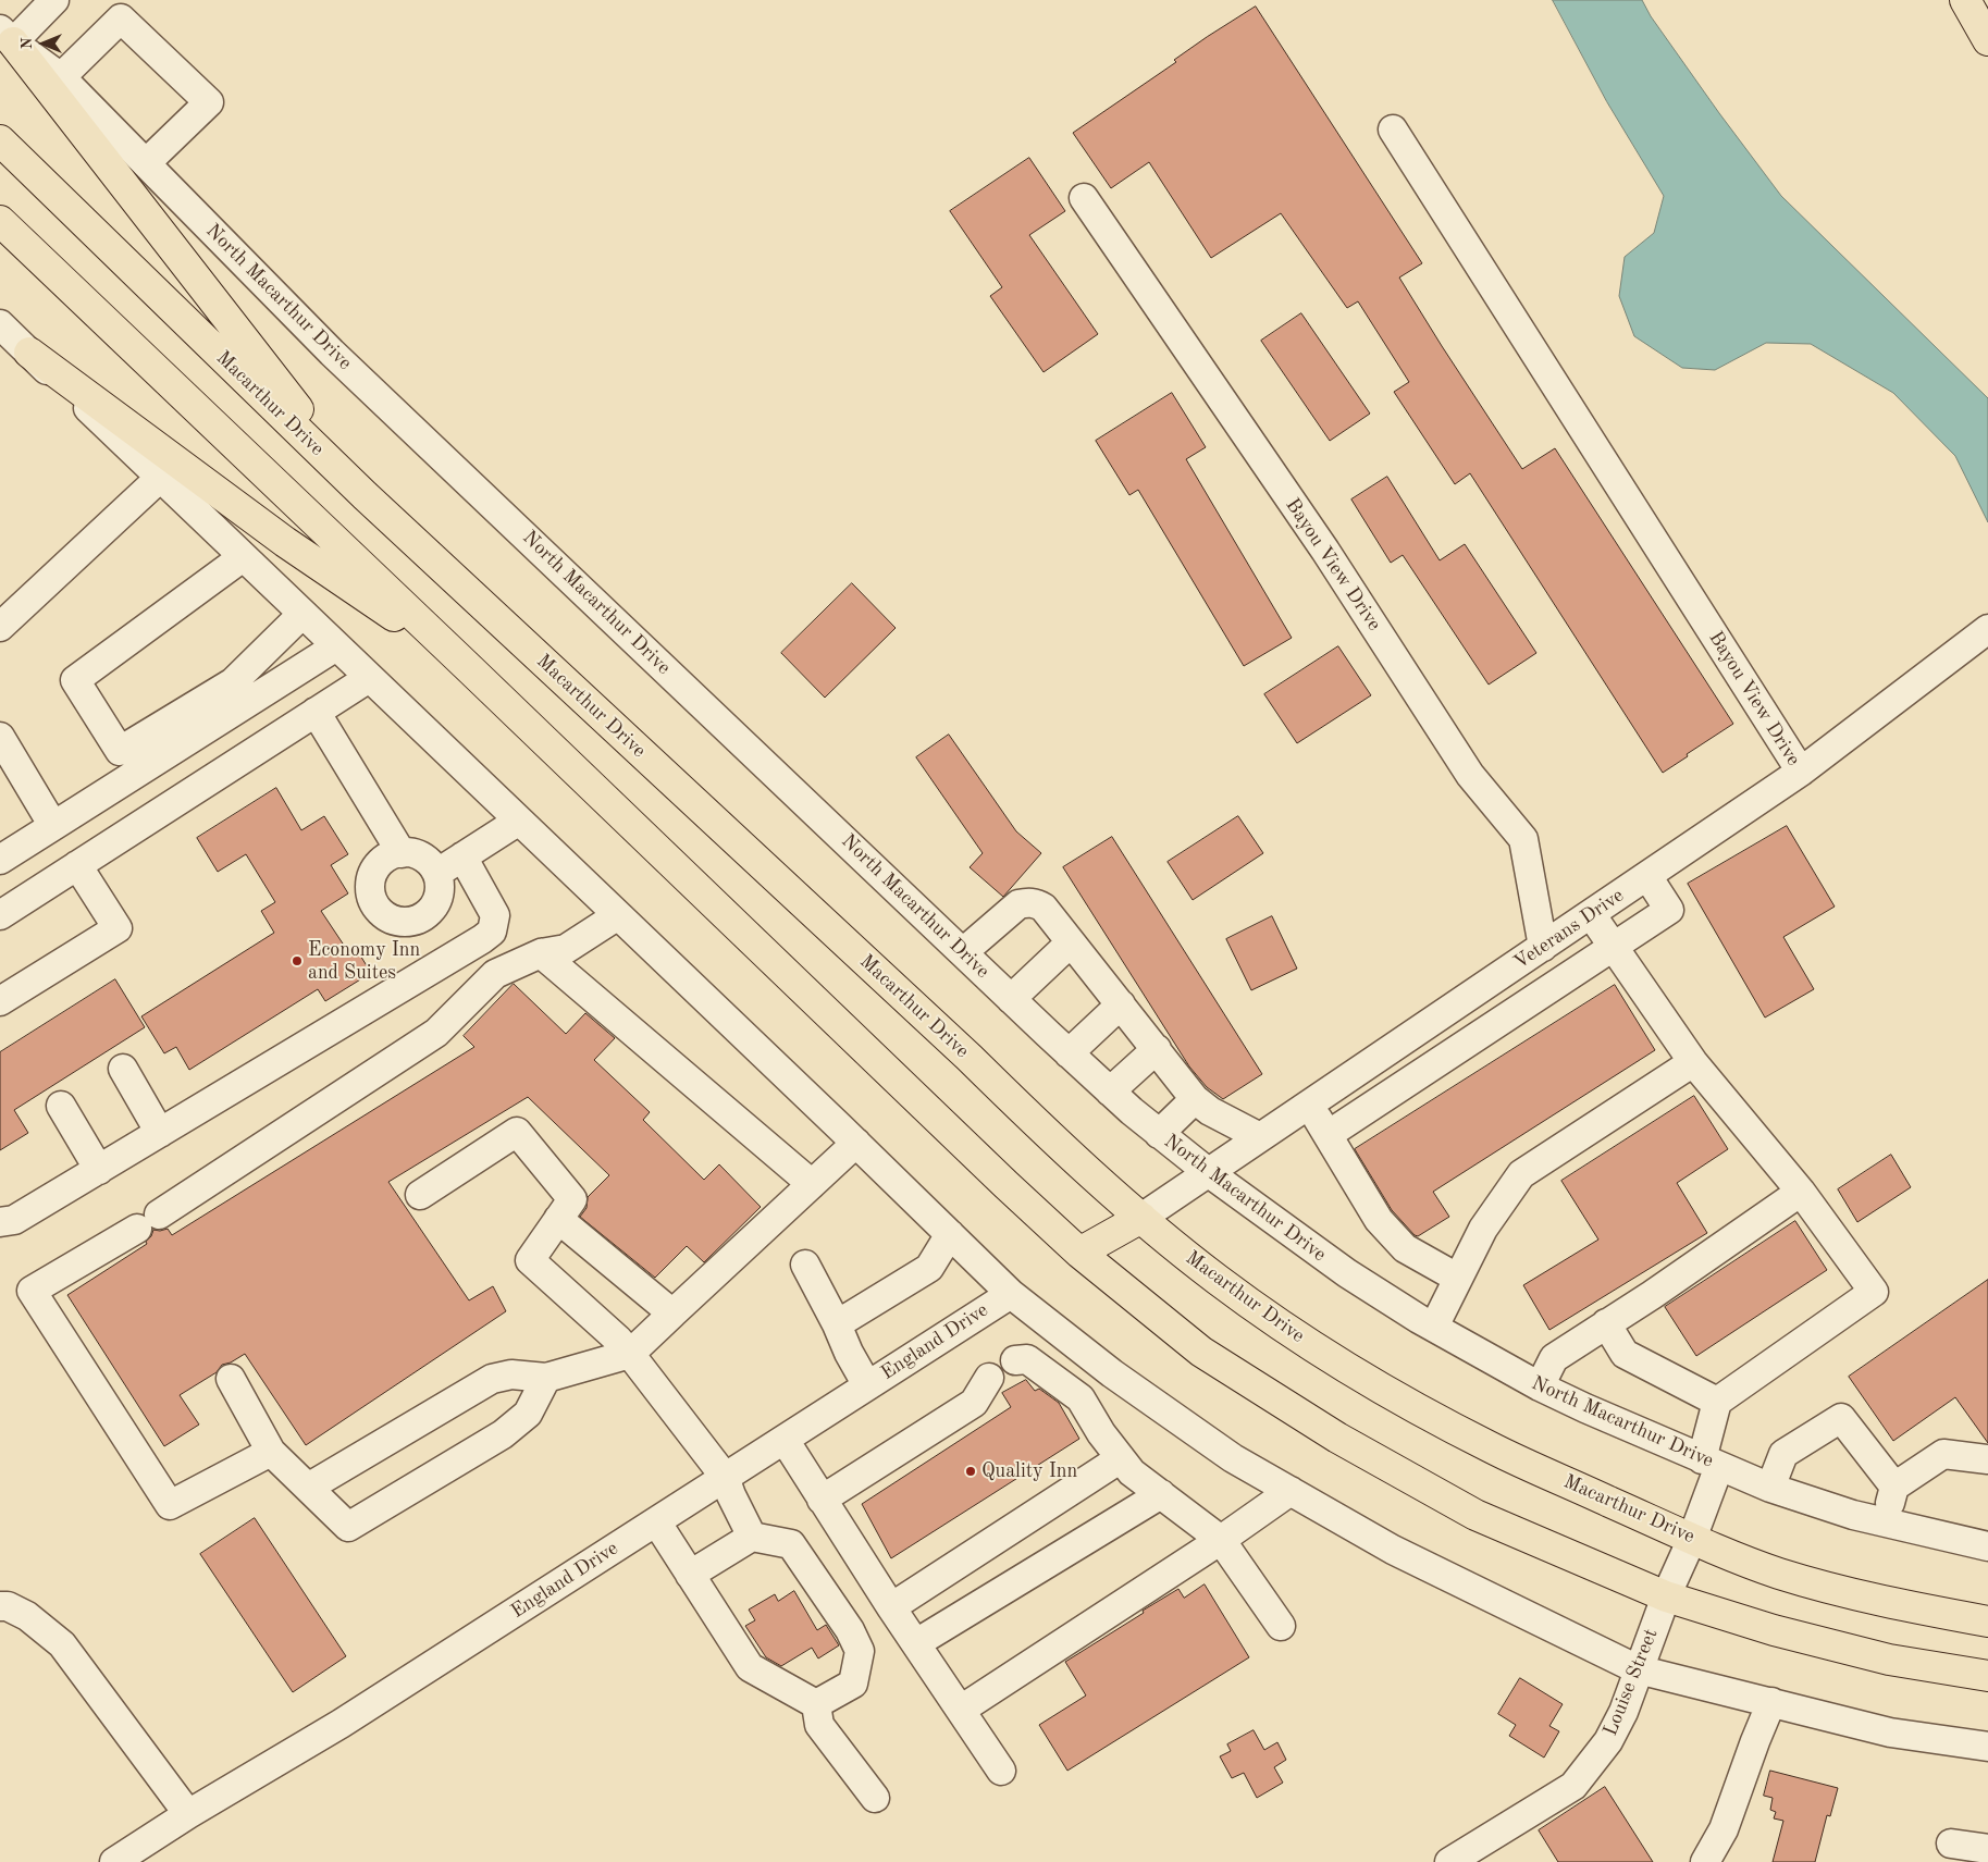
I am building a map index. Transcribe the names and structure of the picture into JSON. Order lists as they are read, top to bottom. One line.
{"streets":{"main road":["Macarthur Drive"],"street":["North Macarthur Drive","Bayou View Drive","Veterans Drive","England Drive","Louise Street"]},"crossings":[["North Macarthur Drive","Veterans Drive"],["North Macarthur Drive","Louise Street"],["Macarthur Drive","Veterans Drive"],["Macarthur Drive","Louise Street"],["Bayou View Drive","Veterans Drive"]],"places":["Economy Inn and Suites","Quality Inn"],"north":"left"}
